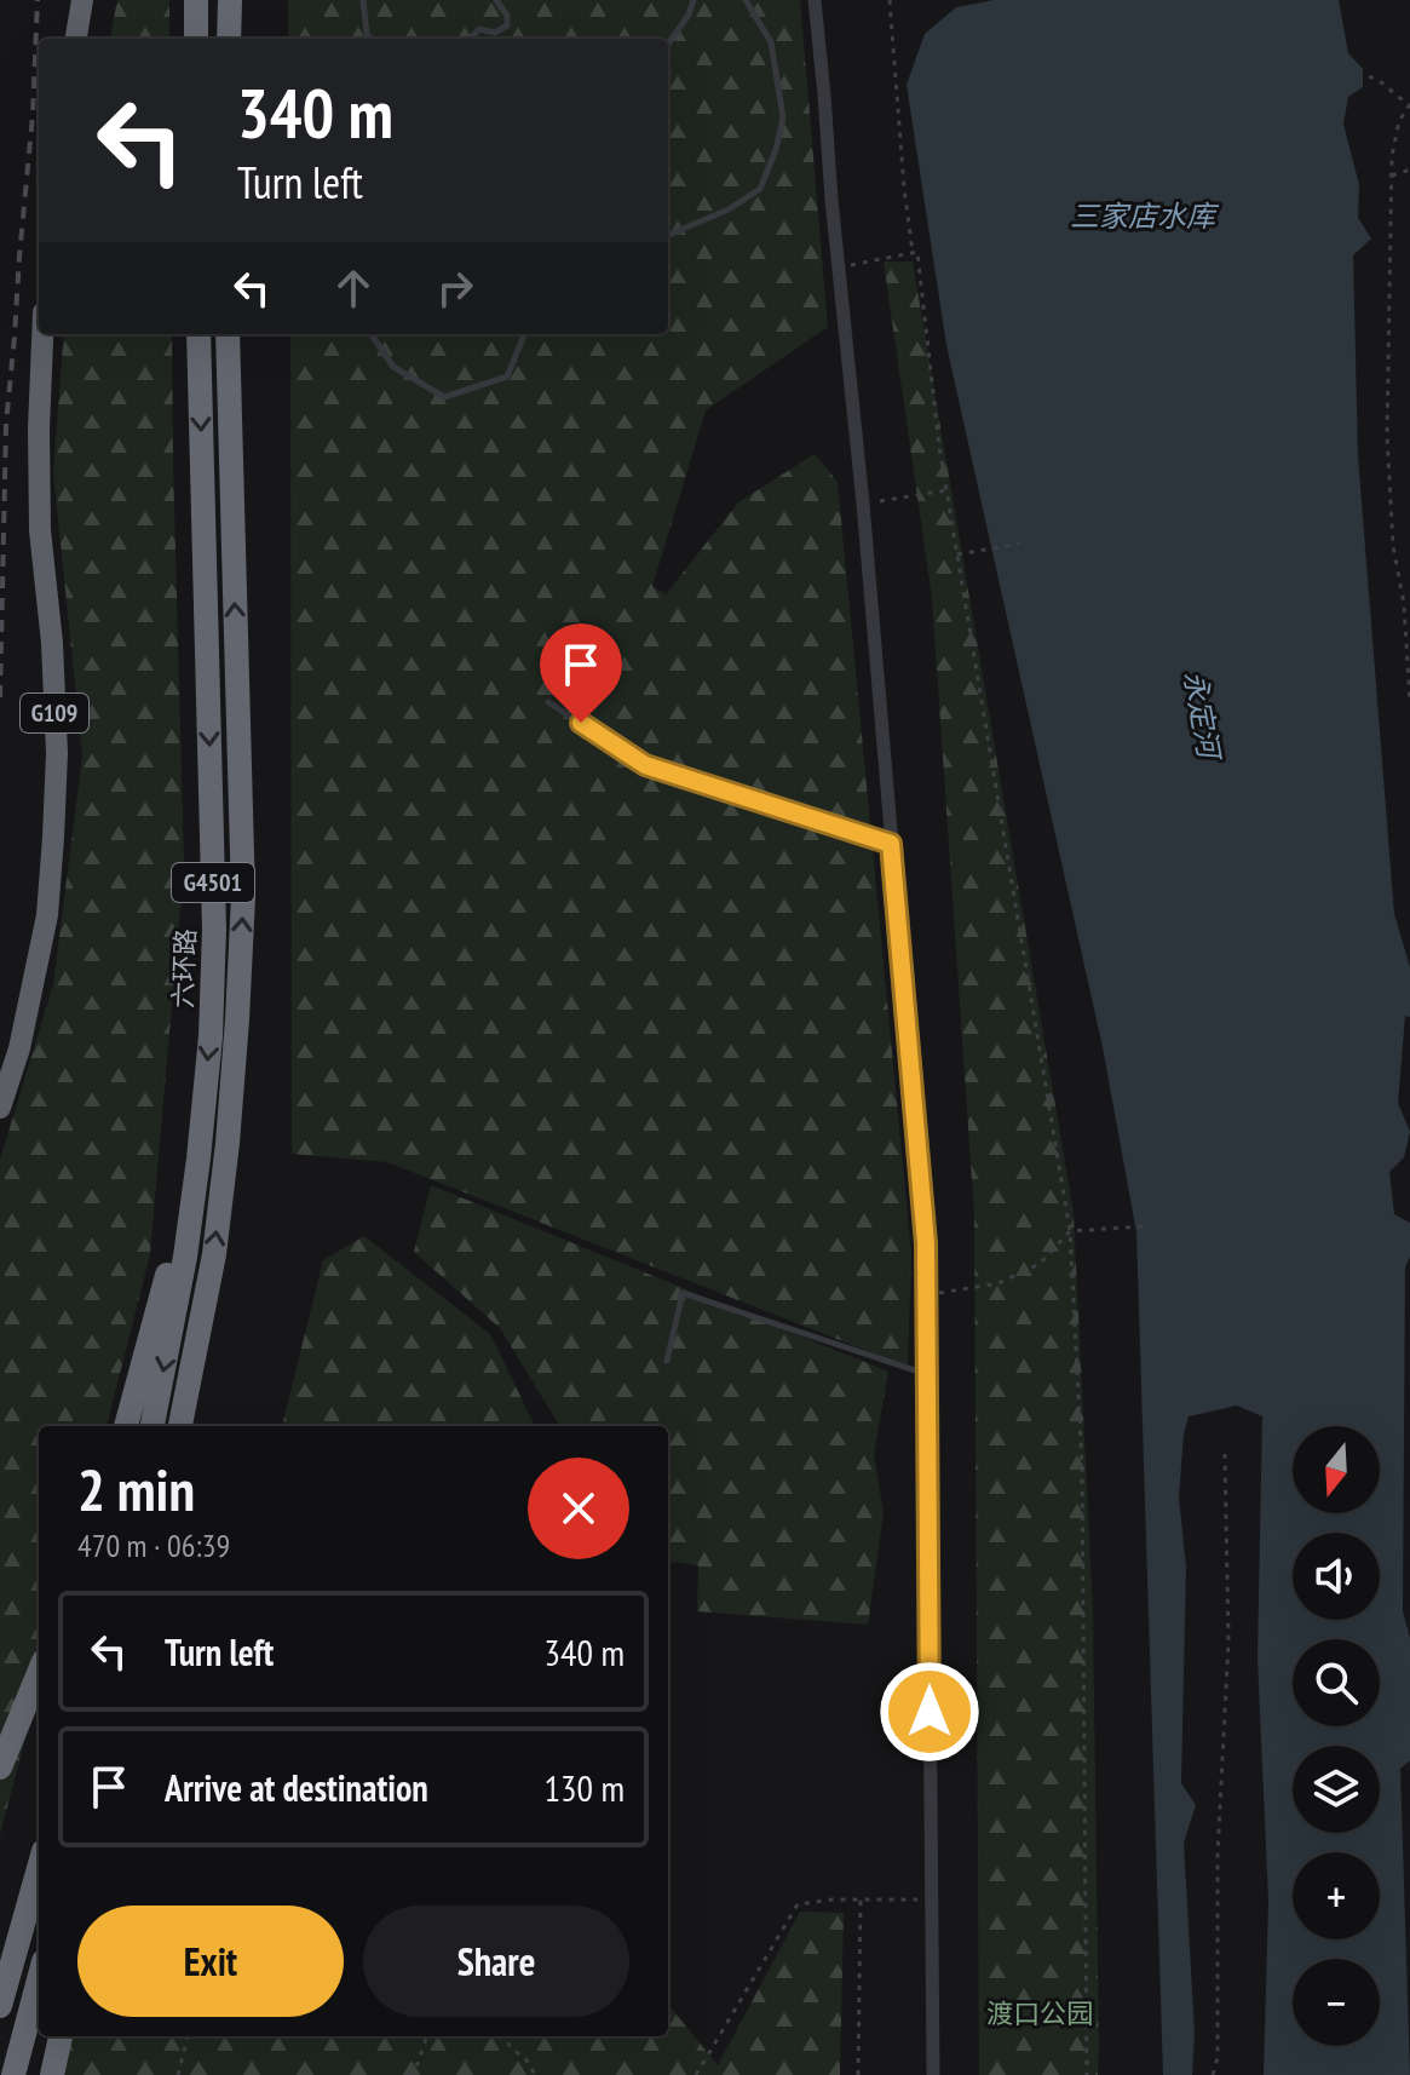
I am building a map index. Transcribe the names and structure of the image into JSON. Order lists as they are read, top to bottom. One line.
{"streets":{"highway":["G109","G4501","六环路"]},"water":["三家店水库","永定河"],"parks":["渡口公园"],"north":"bottom","page":{"turn":["340 m","Turn left"],"map_buttons":["+","−"],"heading":["2 min","470 m · 06:39"],"list":[{"name":"Turn left","value":"340 m"},{"name":"Arrive at destination","value":"130 m"}],"buttons":["Exit","Share"]}}
